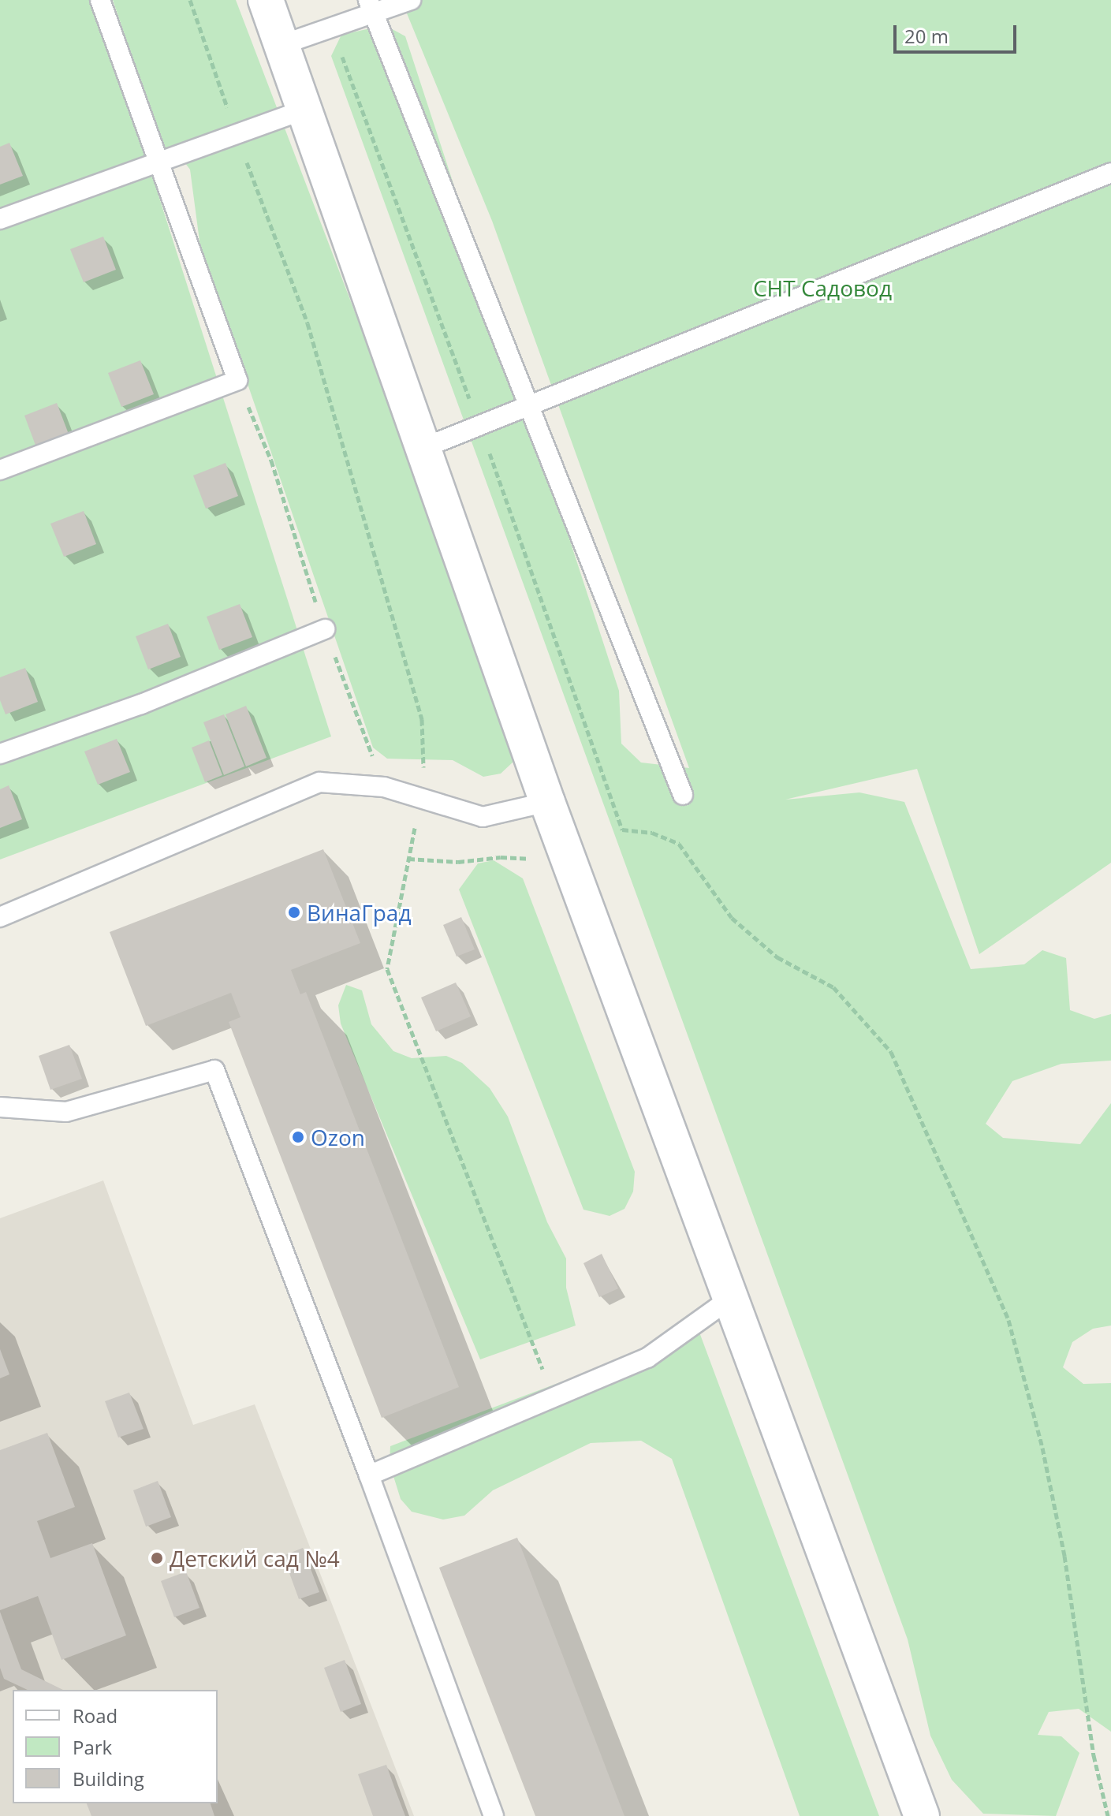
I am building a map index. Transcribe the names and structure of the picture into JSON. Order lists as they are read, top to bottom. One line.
{"parks":["СНТ Садовод"],"places":["ВинаГрад","Ozon","Детский сад №4"],"legend":["Road","Park","Building"],"scale_bar":"20 m"}
